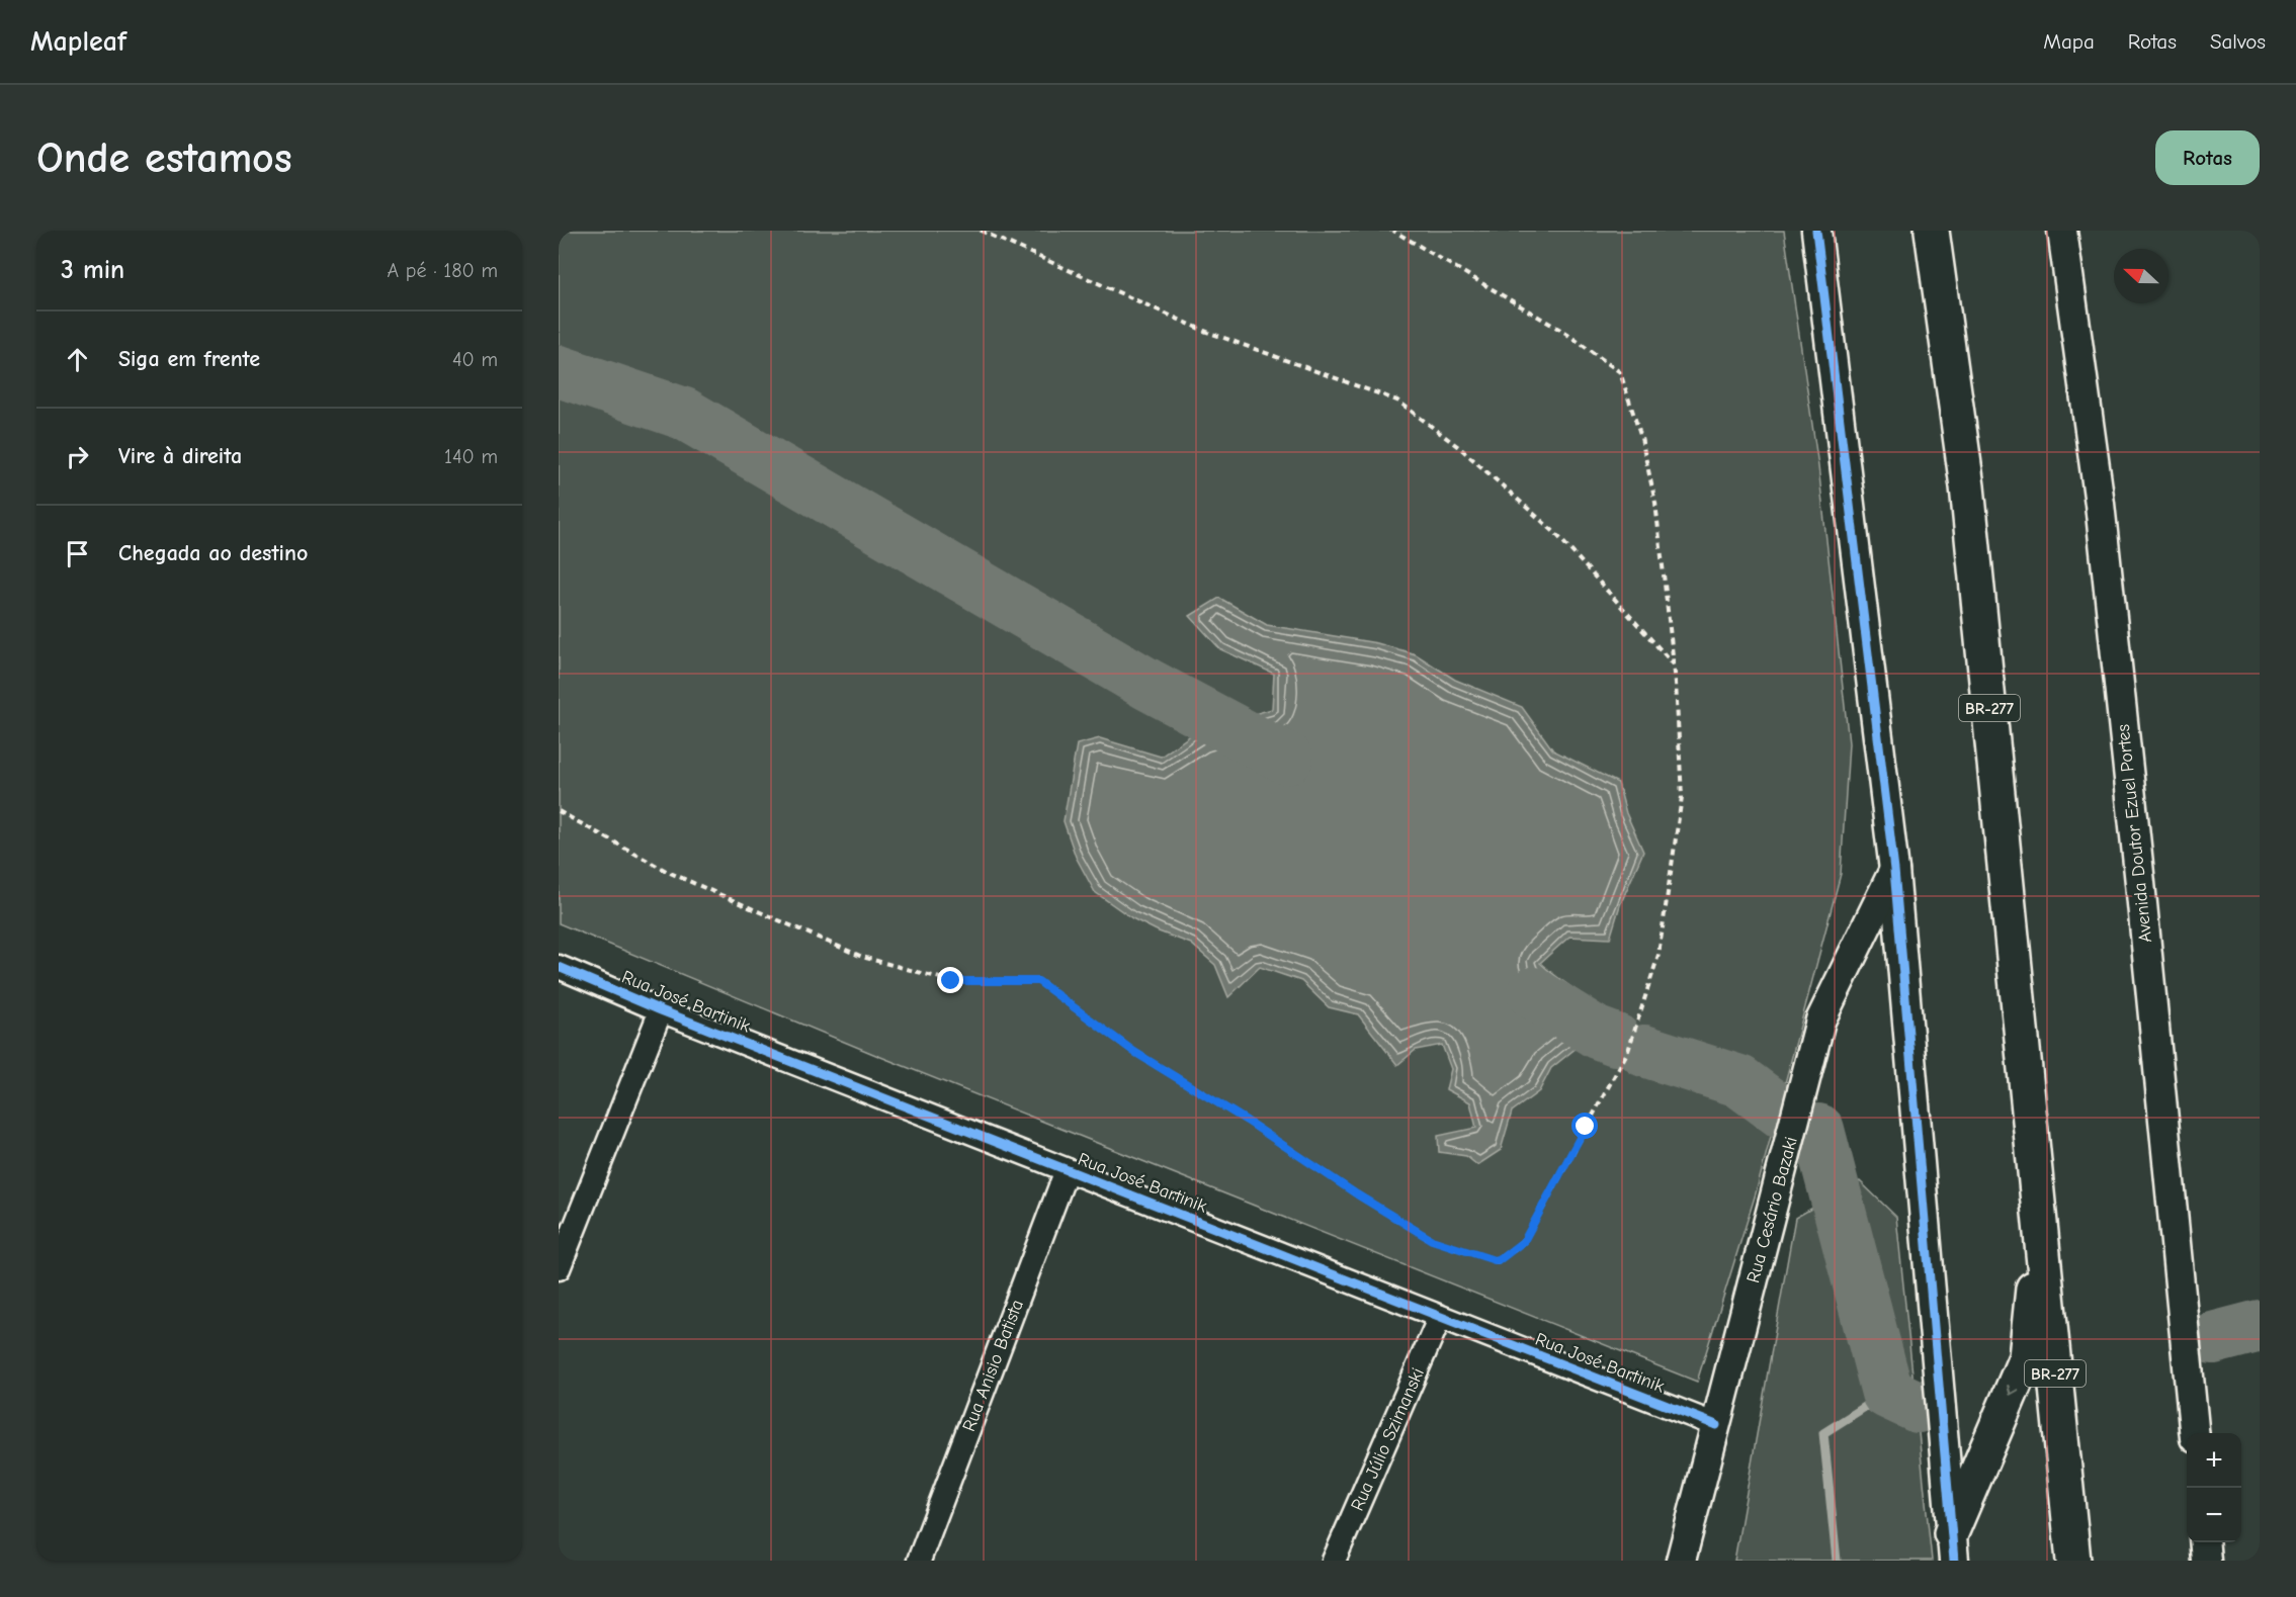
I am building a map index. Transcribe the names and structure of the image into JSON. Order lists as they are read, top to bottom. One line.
{"streets":{"highway":["BR-277"],"street":["Avenida Doutor Ezuel Portes","Rua José Bartinik","Rua Cesário Bazaki","Rua Anisio Batista","Rua Júlio Szimanski"]},"crossings":[["Rua José Bartinik","Rua Cesário Bazaki"],["Rua José Bartinik","Rua Anisio Batista"],["Rua José Bartinik","Rua Júlio Szimanski"]],"north":"left","page":{"header":"Mapleaf","nav":["Mapa","Rotas","Salvos"],"buttons":"Rotas","title":"Onde estamos","heading":["3 min","A pé · 180 m"],"list":[["Siga em frente","40 m"],["Vire à direita","140 m"],"Chegada ao destino"],"map_buttons":["+","−"]}}
